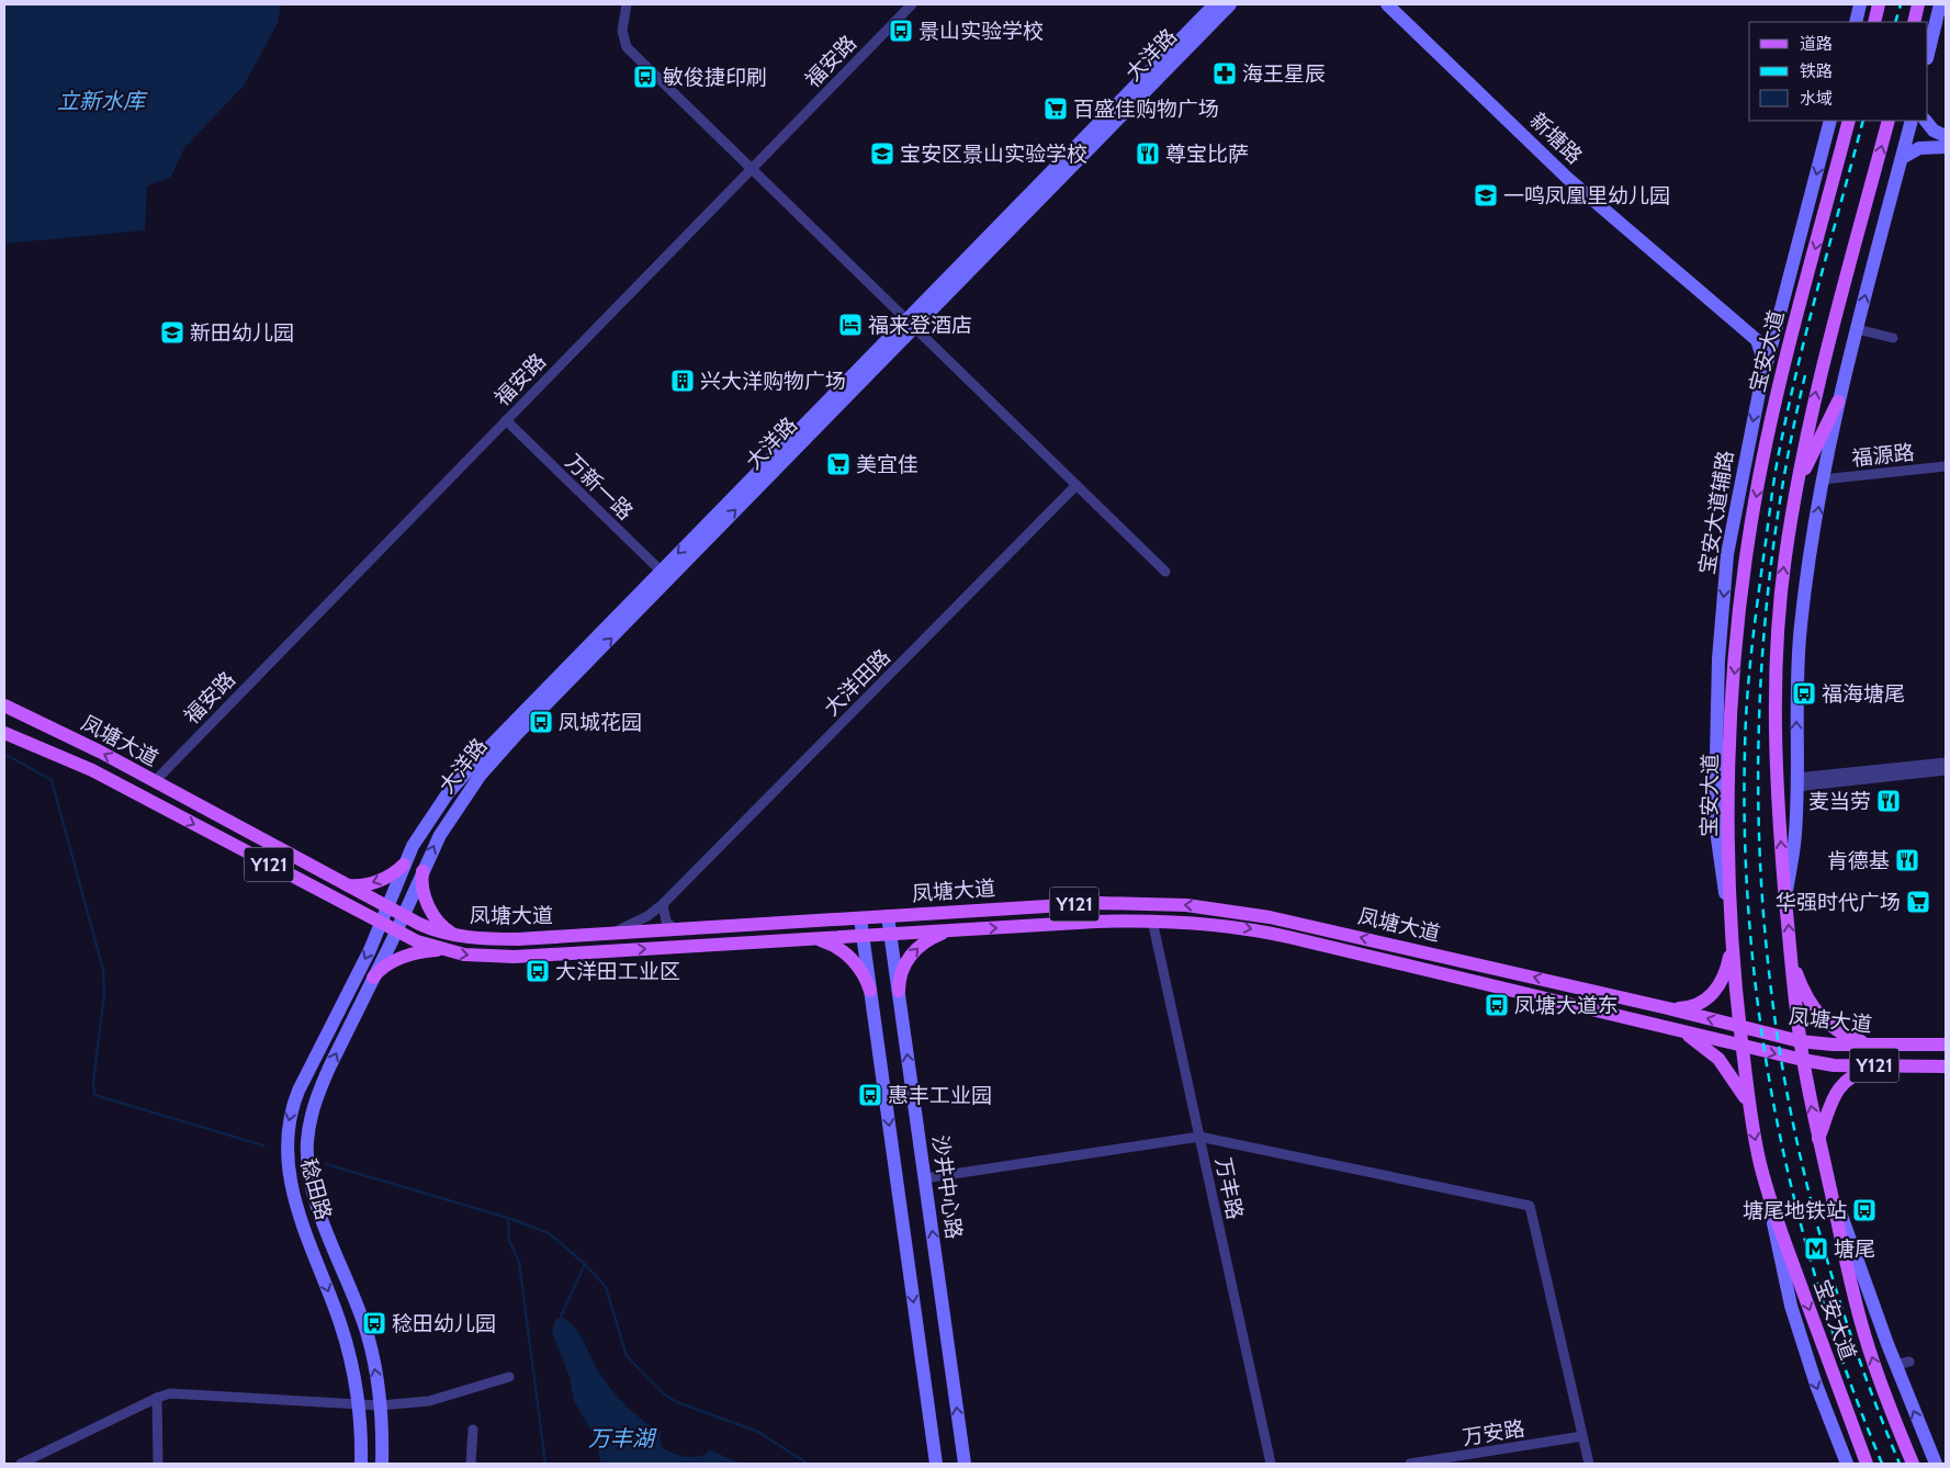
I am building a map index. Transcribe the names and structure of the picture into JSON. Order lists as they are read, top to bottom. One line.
{"streets":{"main road":["宝安大道","凤塘大道","Y121"],"street":["大洋路","福安路","新塘路","福源路","万新一路","宝安大道辅路","大洋田路","沙井中心路","万丰路","稔田路","万安路"]},"crossings":[["大洋路","万新一路"],["大洋路","凤塘大道"],["大洋路","稔田路"],["福安路","万新一路"],["福安路","凤塘大道"],["新塘路","宝安大道辅路"],["宝安大道","宝安大道辅路"],["宝安大道","凤塘大道"],["大洋田路","凤塘大道"],["凤塘大道","沙井中心路"],["凤塘大道","万丰路"],["凤塘大道","稔田路"]],"water":["立新水库","万丰湖"],"places":{"bus stop":["景山实验学校","敏俊捷印刷","福海塘尾","凤城花园","大洋田工业区","凤塘大道东","惠丰工业园","塘尾地铁站","稔田幼儿园"],"pharmacy":["海王星辰"],"supermarket":["百盛佳购物广场","美宜佳","华强时代广场"],"school or university":["宝安区景山实验学校","一鸣凤凰里幼儿园","新田幼儿园"],"restaurant":["尊宝比萨","麦当劳","肯德基"],"hotel":["福来登酒店"],"building":["兴大洋购物广场"],"metro station":["塘尾"]},"legend":["道路","铁路","水域"]}
